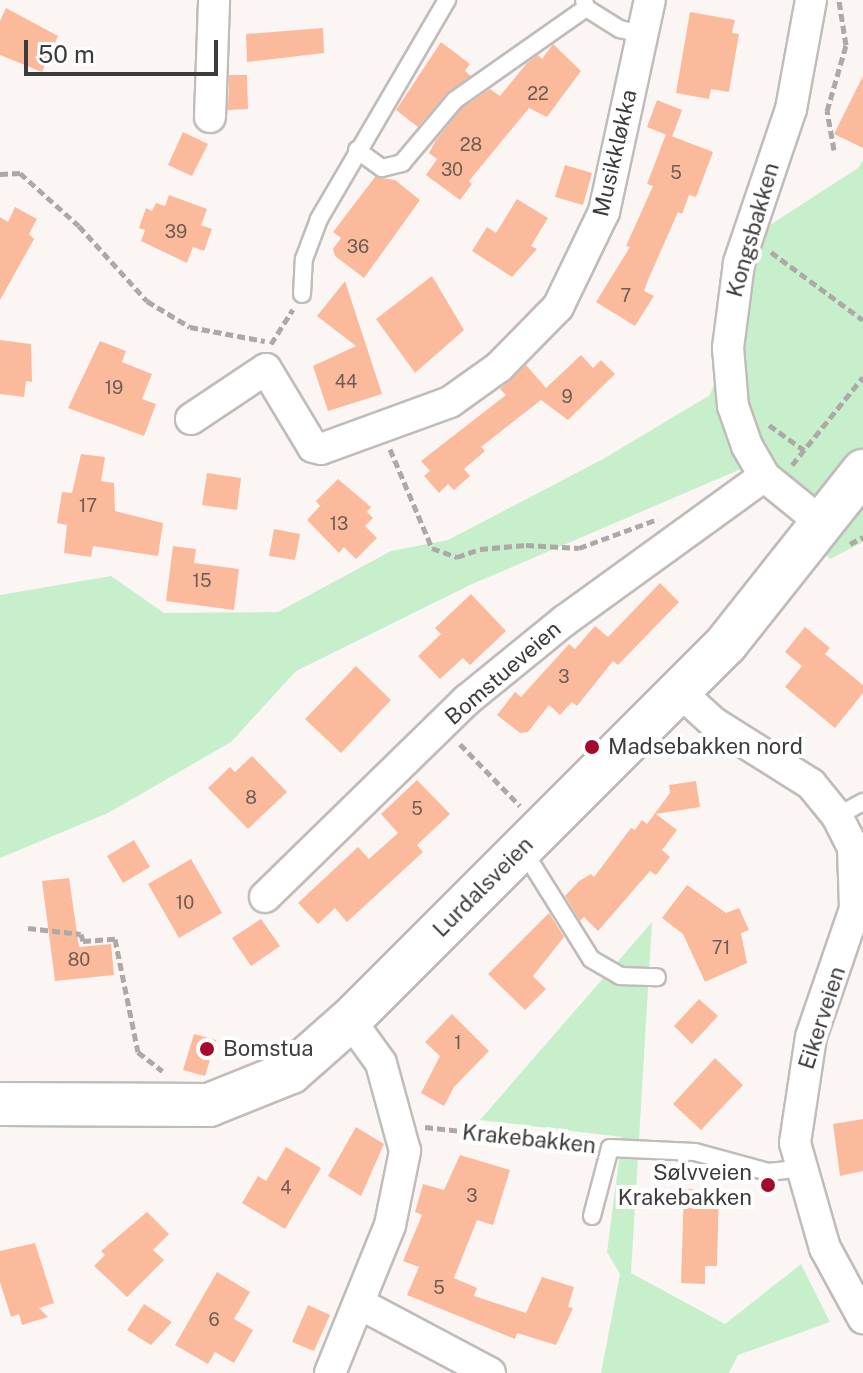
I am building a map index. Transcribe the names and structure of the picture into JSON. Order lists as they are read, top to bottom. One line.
{"streets":{"main road":["Lurdalsveien"],"street":["Musikkløkka","Kongsbakken","Bomstueveien","Eikerveien"],"lane":["Krakebakken"]},"crossings":[["Kongsbakken","Bomstueveien"],["Kongsbakken","Lurdalsveien"],["Lurdalsveien","Eikerveien"],["Eikerveien","Krakebakken"]],"places":["Madsebakken nord","Bomstua","Sølvveien Krakebakken"],"house_numbers":["22","28","30","5","39","36","7","44","19","9","17","13","15","3","8","5","10","71","80","1","4","3","5","6"],"scale_bar":"50 m"}
